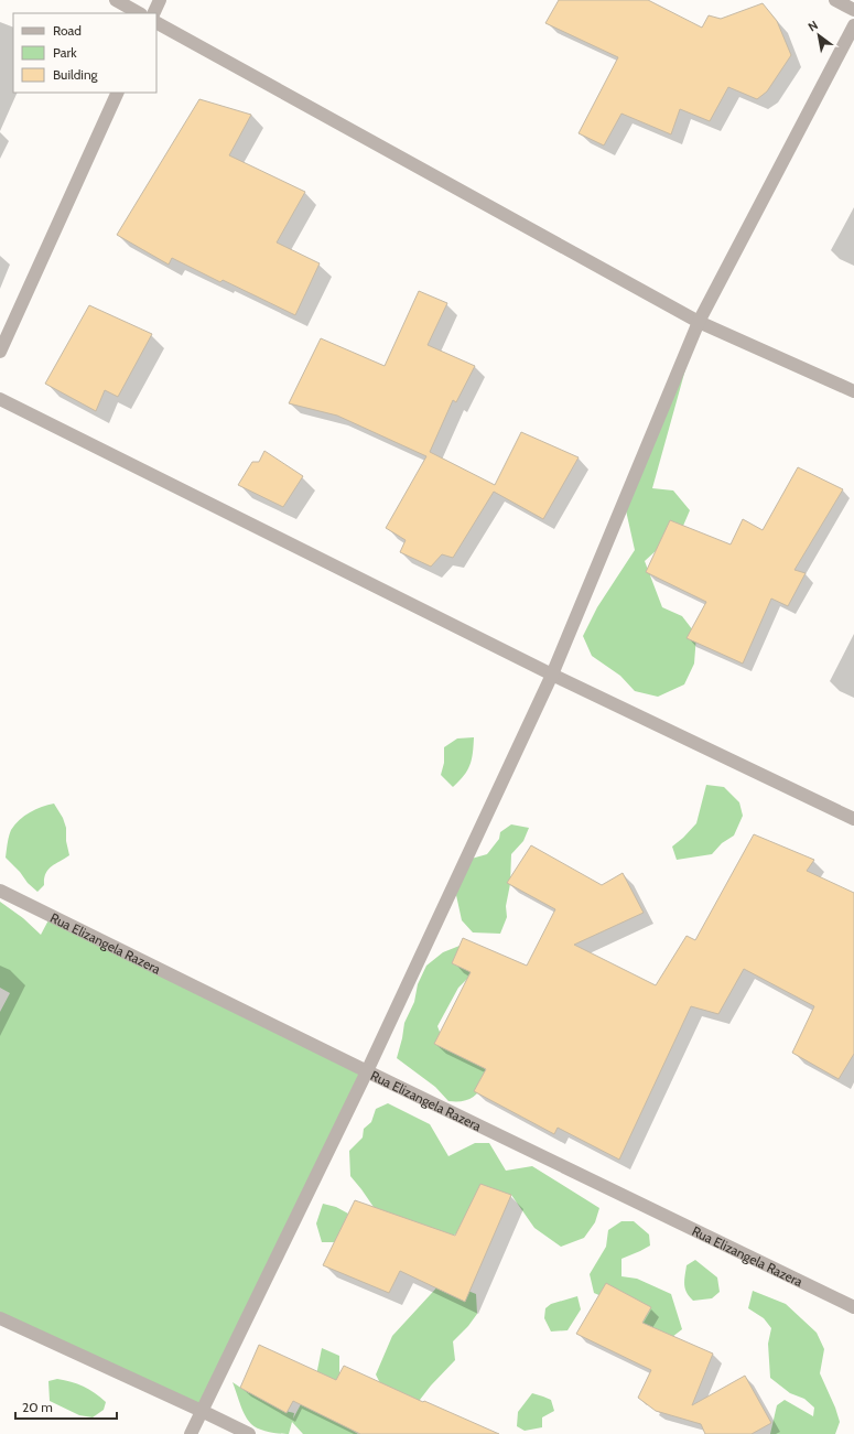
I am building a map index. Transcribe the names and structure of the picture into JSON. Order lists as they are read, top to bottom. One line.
{"streets":{"street":["Rua Elizangela Razera"]},"legend":["Road","Park","Building"],"scale_bar":"20 m","north":"top left"}
